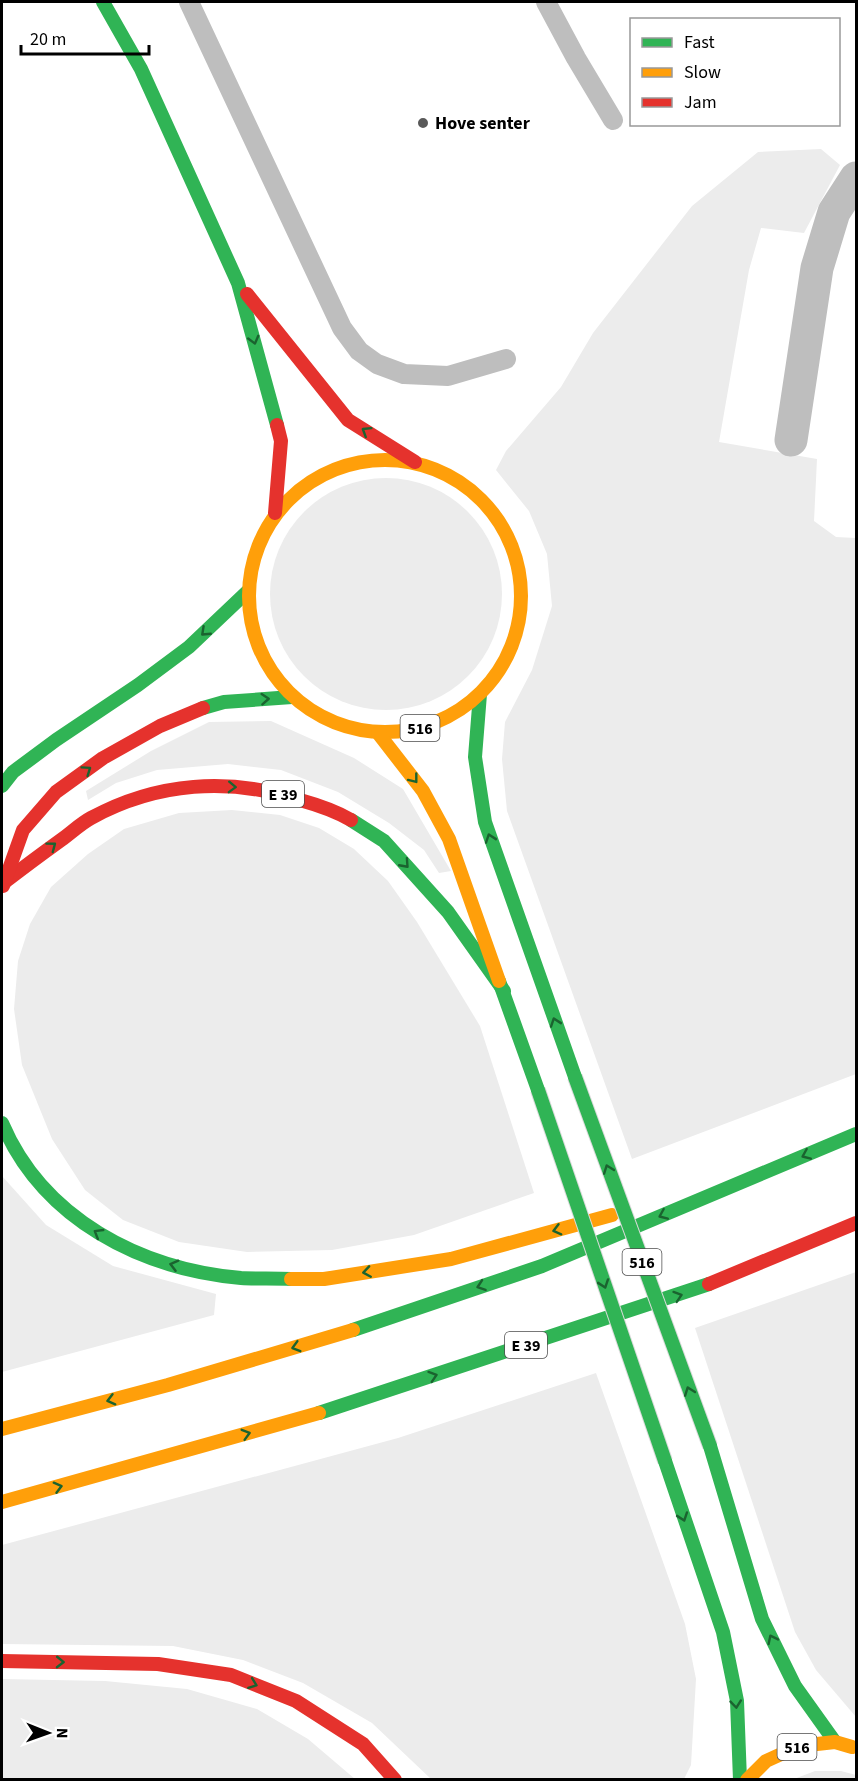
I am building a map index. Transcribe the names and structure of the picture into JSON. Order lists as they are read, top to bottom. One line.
{"streets":{"main road":["516","E 39"]},"crossings":[["516","E 39"]],"places":["Hove senter"],"legend":["Fast","Slow","Jam"],"scale_bar":"20 m","north":"right"}
